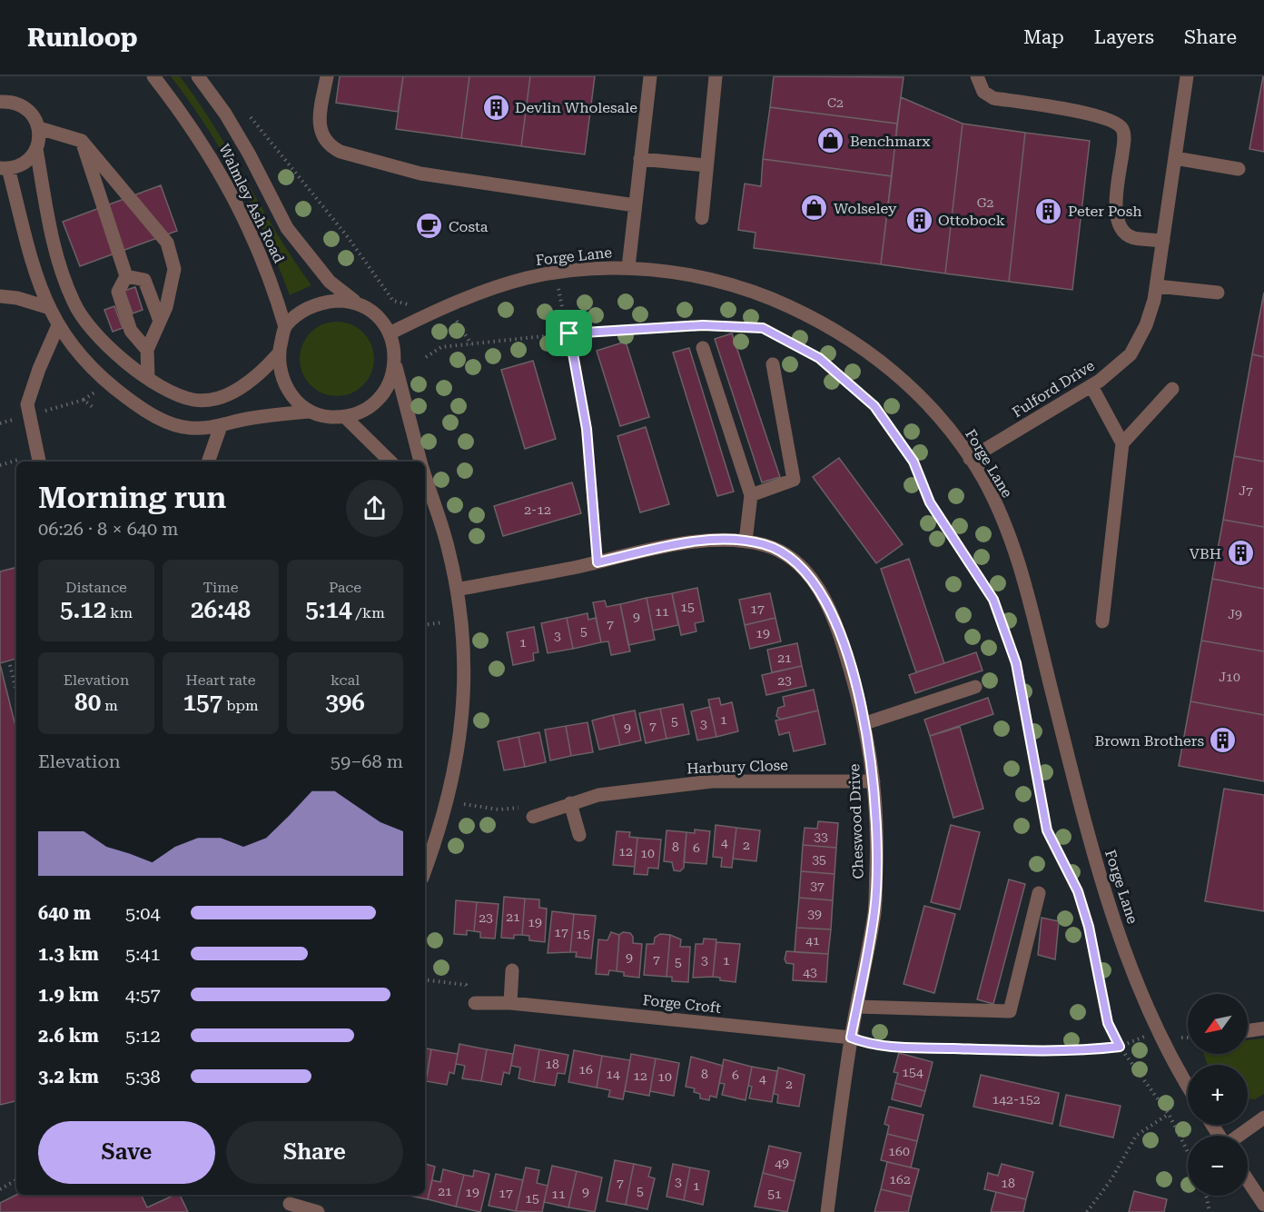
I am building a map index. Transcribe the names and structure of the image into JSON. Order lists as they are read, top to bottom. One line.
{"streets":{"street":["Walmley Ash Road","Forge Lane","Fulford Drive","Harbury Close","Cheswood Drive","Forge Croft"]},"crossings":[["Walmley Ash Road","Forge Lane"],["Forge Lane","Fulford Drive"],["Harbury Close","Cheswood Drive"],["Cheswood Drive","Forge Croft"]],"places":{"building":["Devlin Wholesale","Peter Posh","Ottobock","VBH","Brown Brothers"],"shop":["Benchmarx","Wolseley"],"cafe":["Costa"]},"house_numbers":["C2","G2","J7","2-12","15","17","11","J9","9","7","5","19","3","1","21","J10","23","1","5","3","7","9","33","4","2","8","6","12","10","35","37","39","21","23","19","17","15","41","9","7","3","1","5","43","18","16","154","14","8","6","12","10","4","2","142-152","160","49","162","3","7","18","1","21","5","19","9","17","11","51","15"],"north":"bottom left","page":{"header":"Runloop","nav":["Map","Layers","Share"],"heading":["Morning run","06:26 · 8 × 640 m"],"stats":[["Distance","5.12 km"],["Time","26:48"],["Pace","5:14 /km"],["Elevation","80 m"],["Heart rate","157 bpm"],["kcal","396"]],"chart":["Elevation","59–68 m"],"list":[{"name":"640 m","note":"5:04"},{"name":"1.3 km","note":"5:41"},{"name":"1.9 km","note":"4:57"},{"name":"2.6 km","note":"5:12"},{"name":"3.2 km","note":"5:38"}],"map_buttons":["+","−"],"buttons":["Save","Share"]}}
